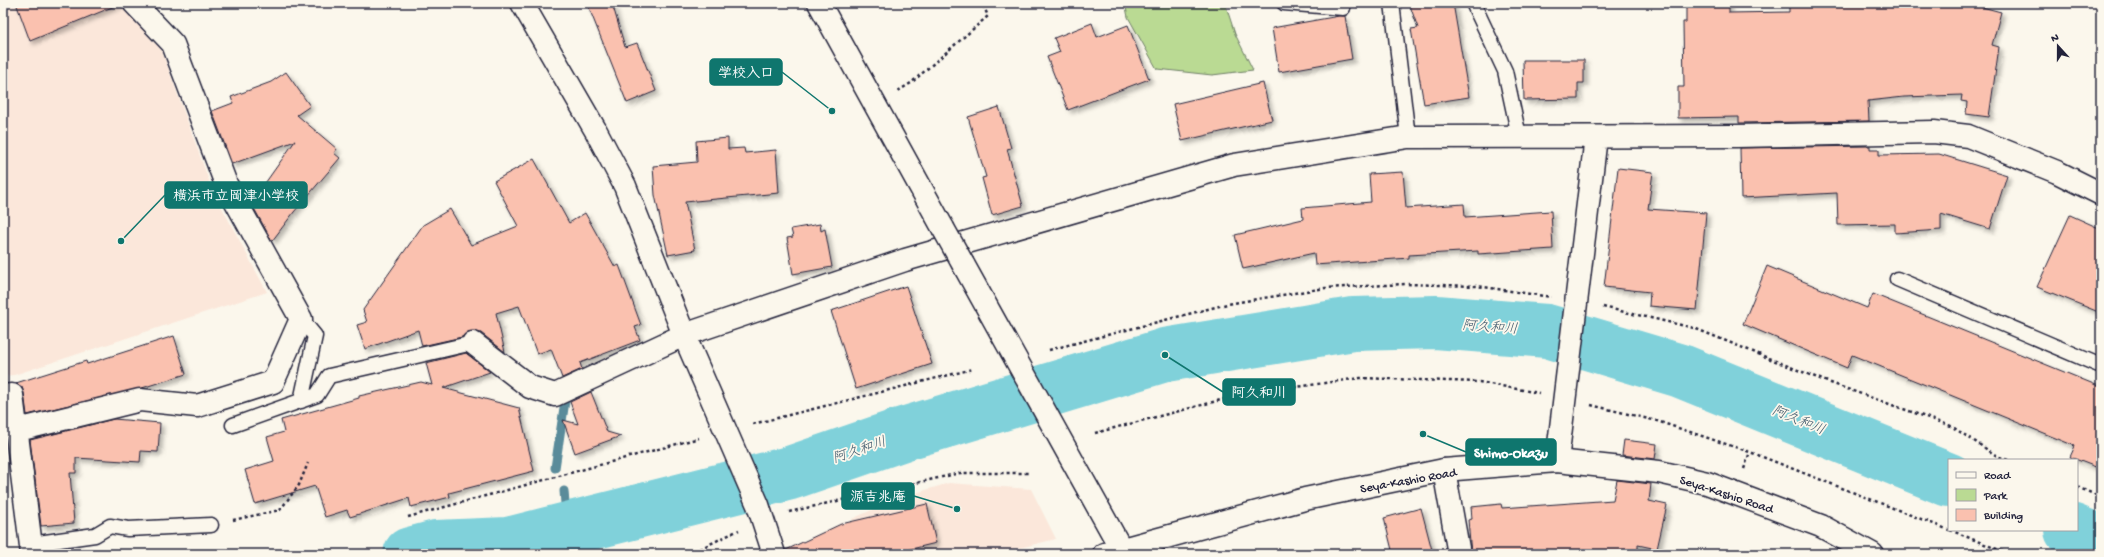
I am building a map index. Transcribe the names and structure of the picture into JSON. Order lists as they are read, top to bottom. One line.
{"streets":{"street":["Seya-Kashio Road"]},"water":["阿久和川"],"places":["学校入口","横浜市立岡津小学校","阿久和川","Shimo-Okazu","源吉兆庵"],"legend":["Road","Park","Building"],"north":"top"}
